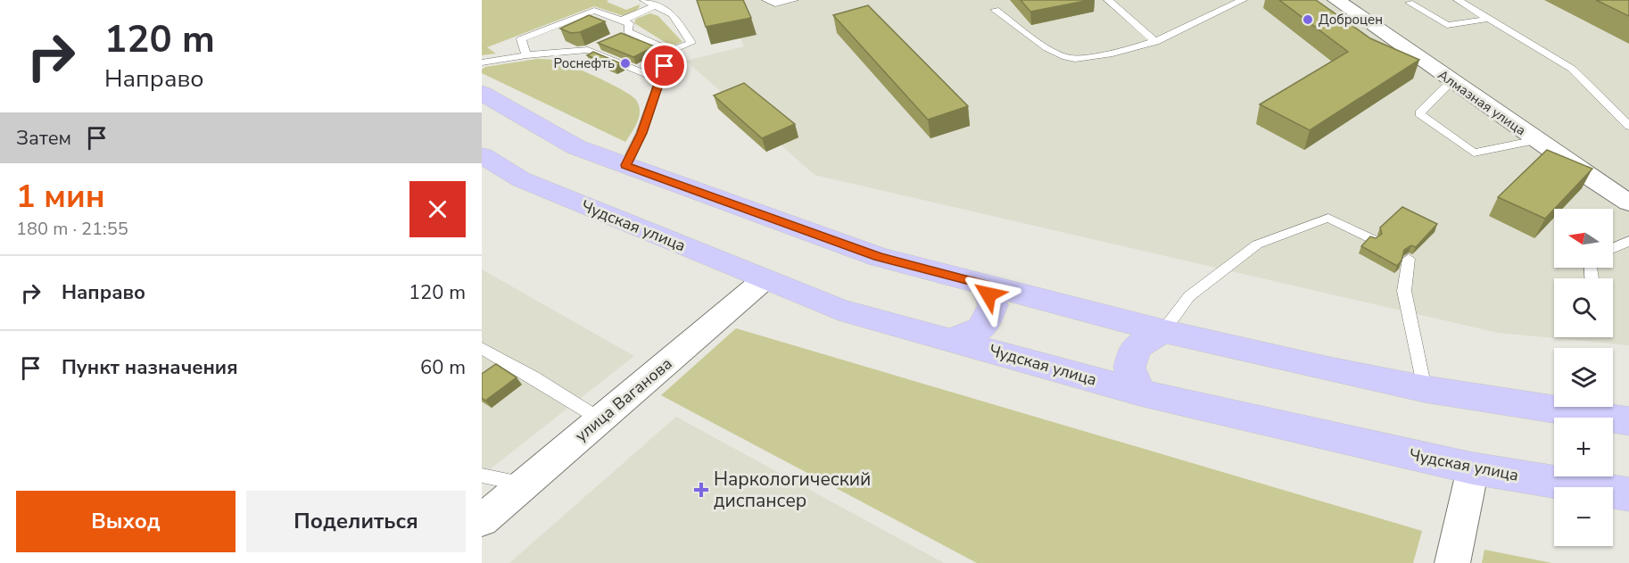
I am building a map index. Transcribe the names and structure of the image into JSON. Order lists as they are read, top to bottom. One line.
{"streets":{"highway":["Чудская улица"],"street":["Алмазная улица","улица Ваганова"]},"crossings":[["Чудская улица","улица Ваганова"]],"places":{"other":["Доброцен","Роснефть"],"health":["Наркологический диспансер"]},"north":"left","page":{"turn":["120 m","Направо"],"then":"Затем","heading":["1 мин","180 m · 21:55"],"map_buttons":["+","−"],"list":[{"name":"Направо","value":"120 m"},{"name":"Пункт назначения","value":"60 m"}],"buttons":["Выход","Поделиться"]}}
